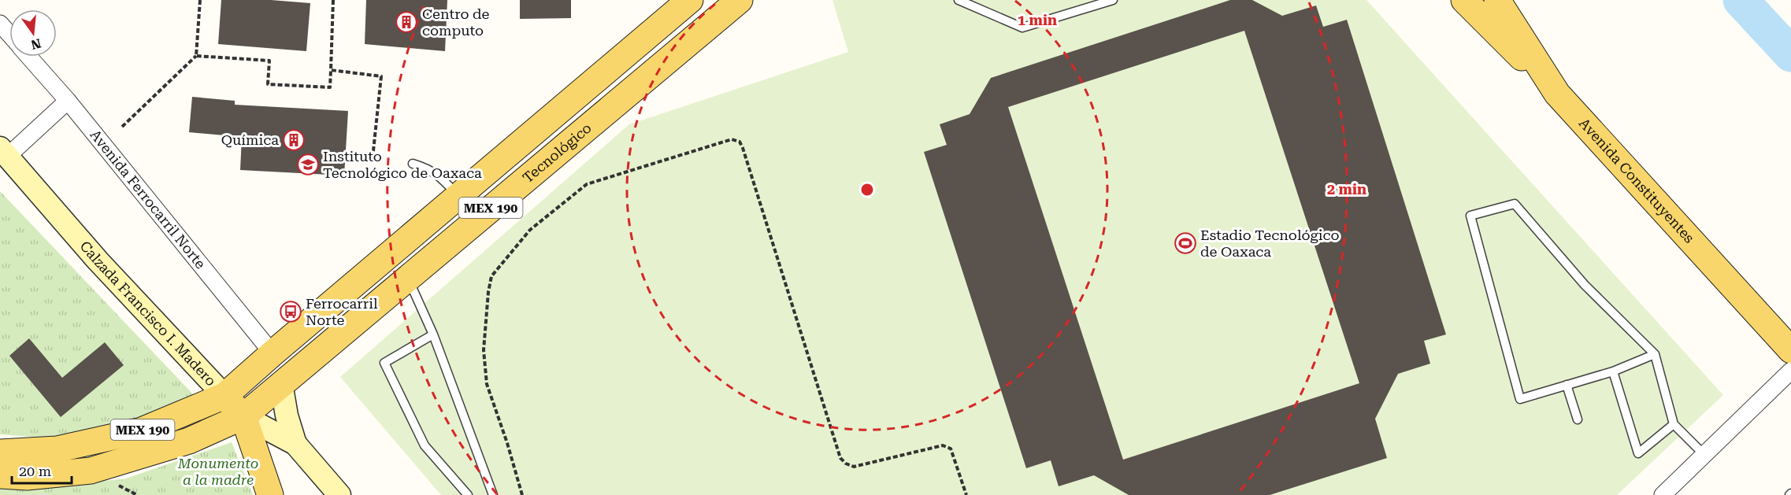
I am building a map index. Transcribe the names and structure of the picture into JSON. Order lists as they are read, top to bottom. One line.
{"streets":{"main road":["Tecnológico","Avenida Constituyentes","MEX 190","Calzada Francisco I. Madero"],"street":["Avenida Ferrocarril Norte"]},"crossings":[["Tecnológico","MEX 190"],["Tecnológico","Calzada Francisco I. Madero"],["Avenida Ferrocarril Norte","MEX 190"],["MEX 190","Calzada Francisco I. Madero"]],"parks":["Monumento a la madre"],"places":{"building":["Centro de computo","Química"],"school or university":["Instituto Tecnológico de Oaxaca"],"sports":["Estadio Tecnológico de Oaxaca"],"bus stop":["Ferrocarril Norte"]},"scale_bar":"20 m","north":"bottom","rings":["1 min","2 min"]}
